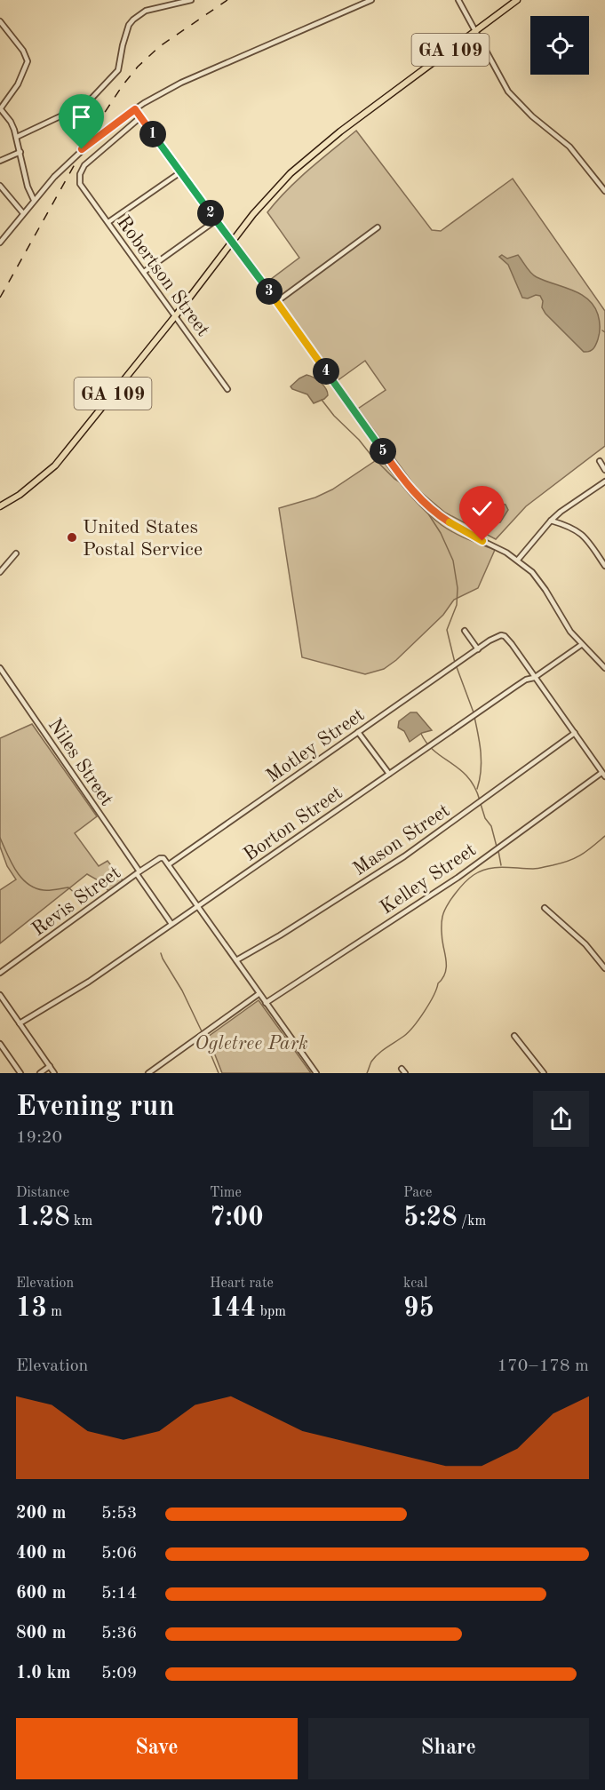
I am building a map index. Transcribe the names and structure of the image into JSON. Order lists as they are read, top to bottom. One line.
{"streets":{"highway":["GA 109"],"street":["Robertson Street","Motley Street","Niles Street","Borton Street","Mason Street","Kelley Street","Revis Street"]},"crossings":[["GA 109","Robertson Street"],["Motley Street","Borton Street"],["Motley Street","Revis Street"],["Niles Street","Borton Street"],["Niles Street","Revis Street"]],"parks":["Ogletree Park"],"places":["United States Postal Service"],"page":{"pins":["1","2","3","4","5"],"heading":["Evening run","19:20"],"stats":[["Distance","1.28 km"],["Time","7:00"],["Pace","5:28 /km"],["Elevation","13 m"],["Heart rate","144 bpm"],["kcal","95"]],"chart":["Elevation","170–178 m"],"list":[{"name":"200 m","note":"5:53"},{"name":"400 m","note":"5:06"},{"name":"600 m","note":"5:14"},{"name":"800 m","note":"5:36"},{"name":"1.0 km","note":"5:09"}],"buttons":["Save","Share"]}}
